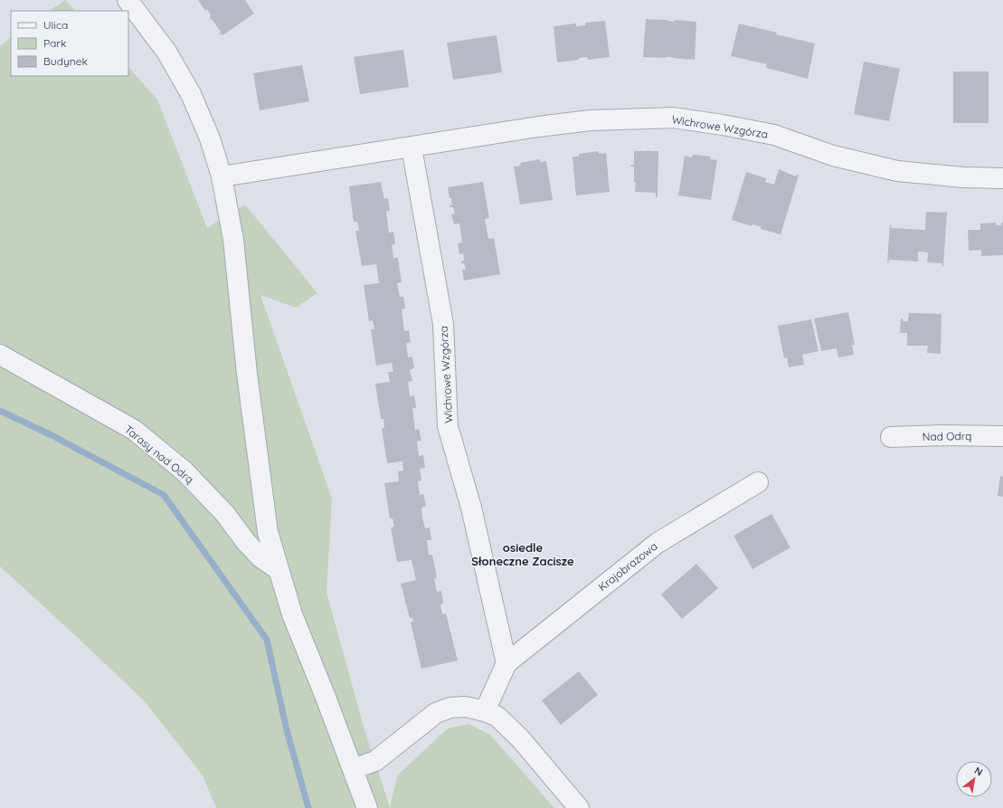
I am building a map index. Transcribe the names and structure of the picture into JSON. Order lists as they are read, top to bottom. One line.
{"streets":{"street":["Wichrowe Wzgórza","Nad Odrą","Tarasy nad Odrą","Krajobrazowa"]},"crossings":[["Wichrowe Wzgórza","Krajobrazowa"]],"districts":["osiedle Słoneczne Zacisze"],"legend":["Ulica","Park","Budynek"],"north":"top right"}
